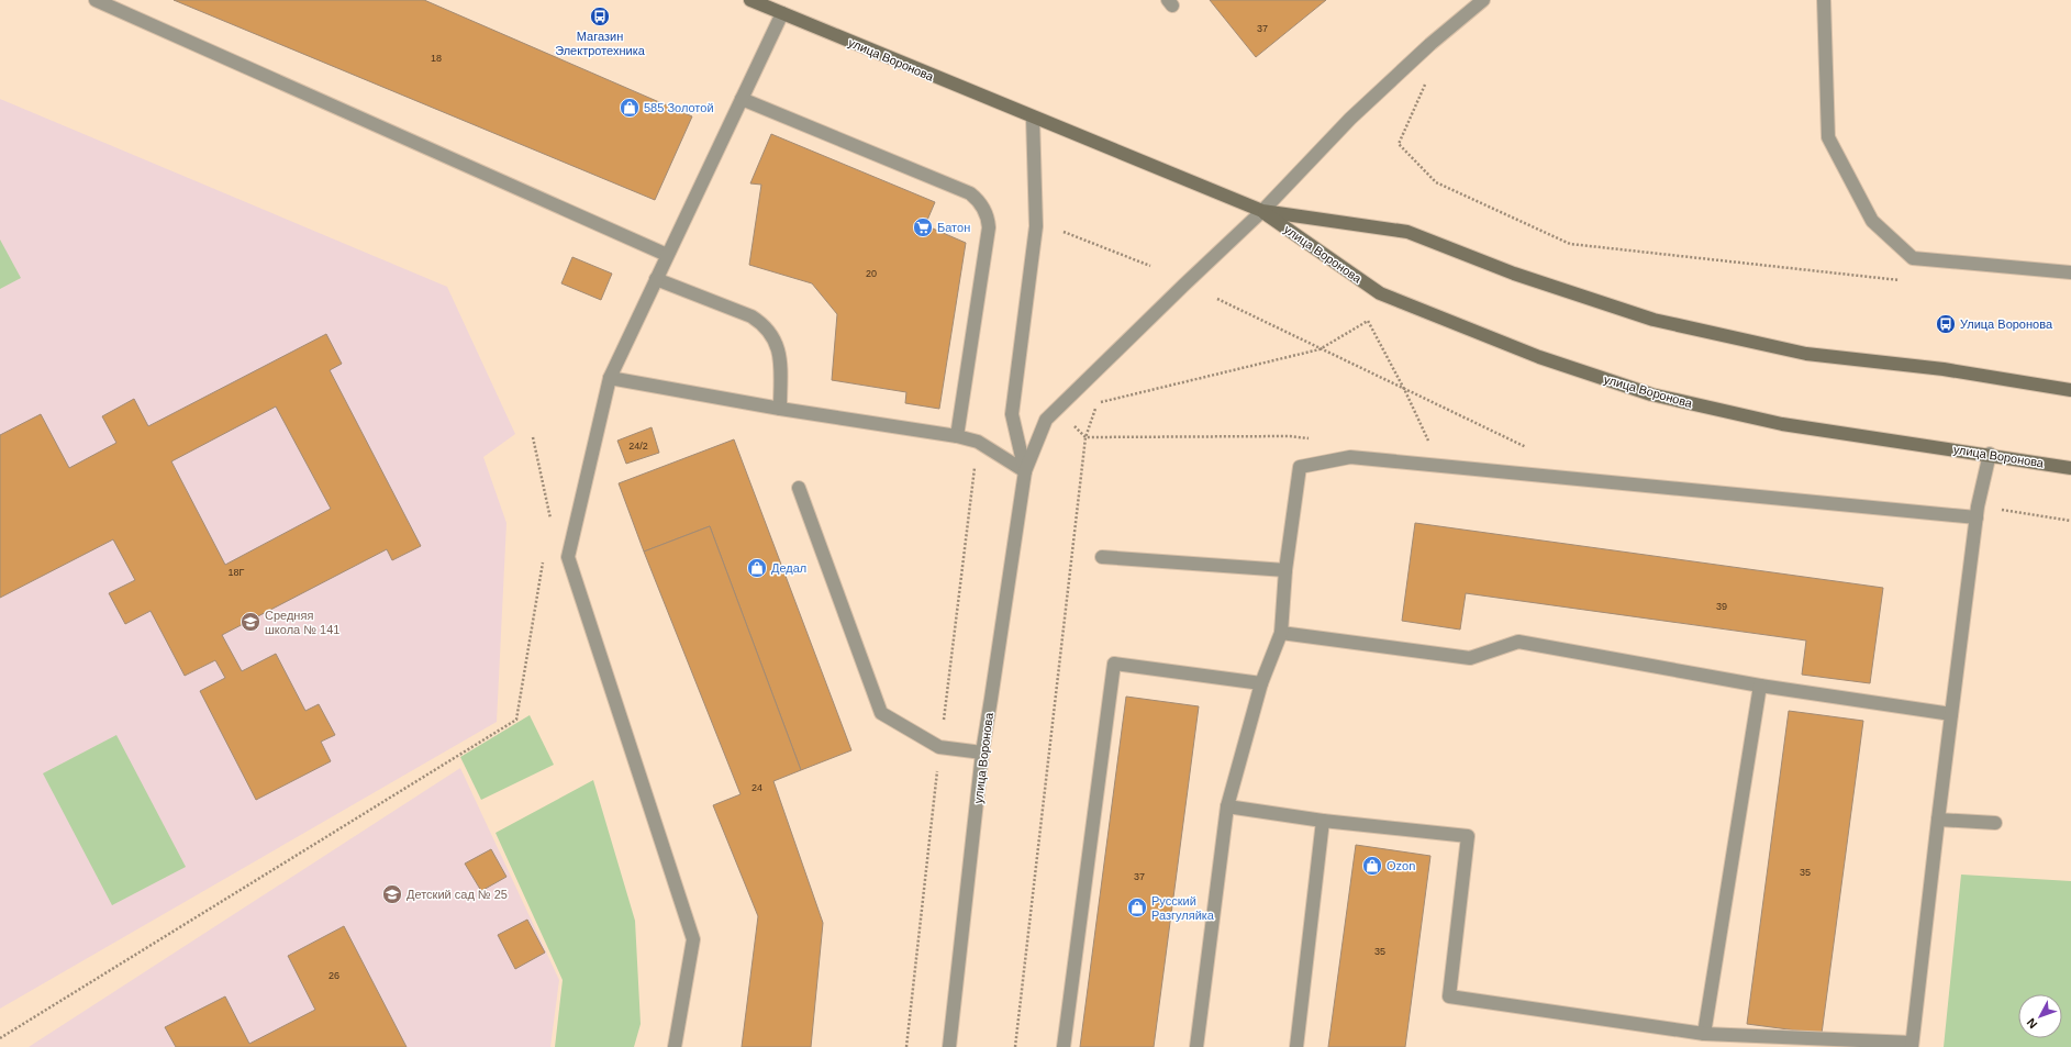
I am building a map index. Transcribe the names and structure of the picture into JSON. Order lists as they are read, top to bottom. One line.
{"streets":{"main road":["улица Воронова"]},"places":{"bus stop":["Магазин Электротехника","Улица Воронова"],"shop":["585 Золотой","Дедал","Ozon","Русский Разгуляйка"],"supermarket":["Батон"],"school or university":["Средняя школа № 141","Детский сад № 25"]},"house_numbers":["37","18","20","24/2","18Г","39","24","35","37","35","26"],"north":"bottom left"}
